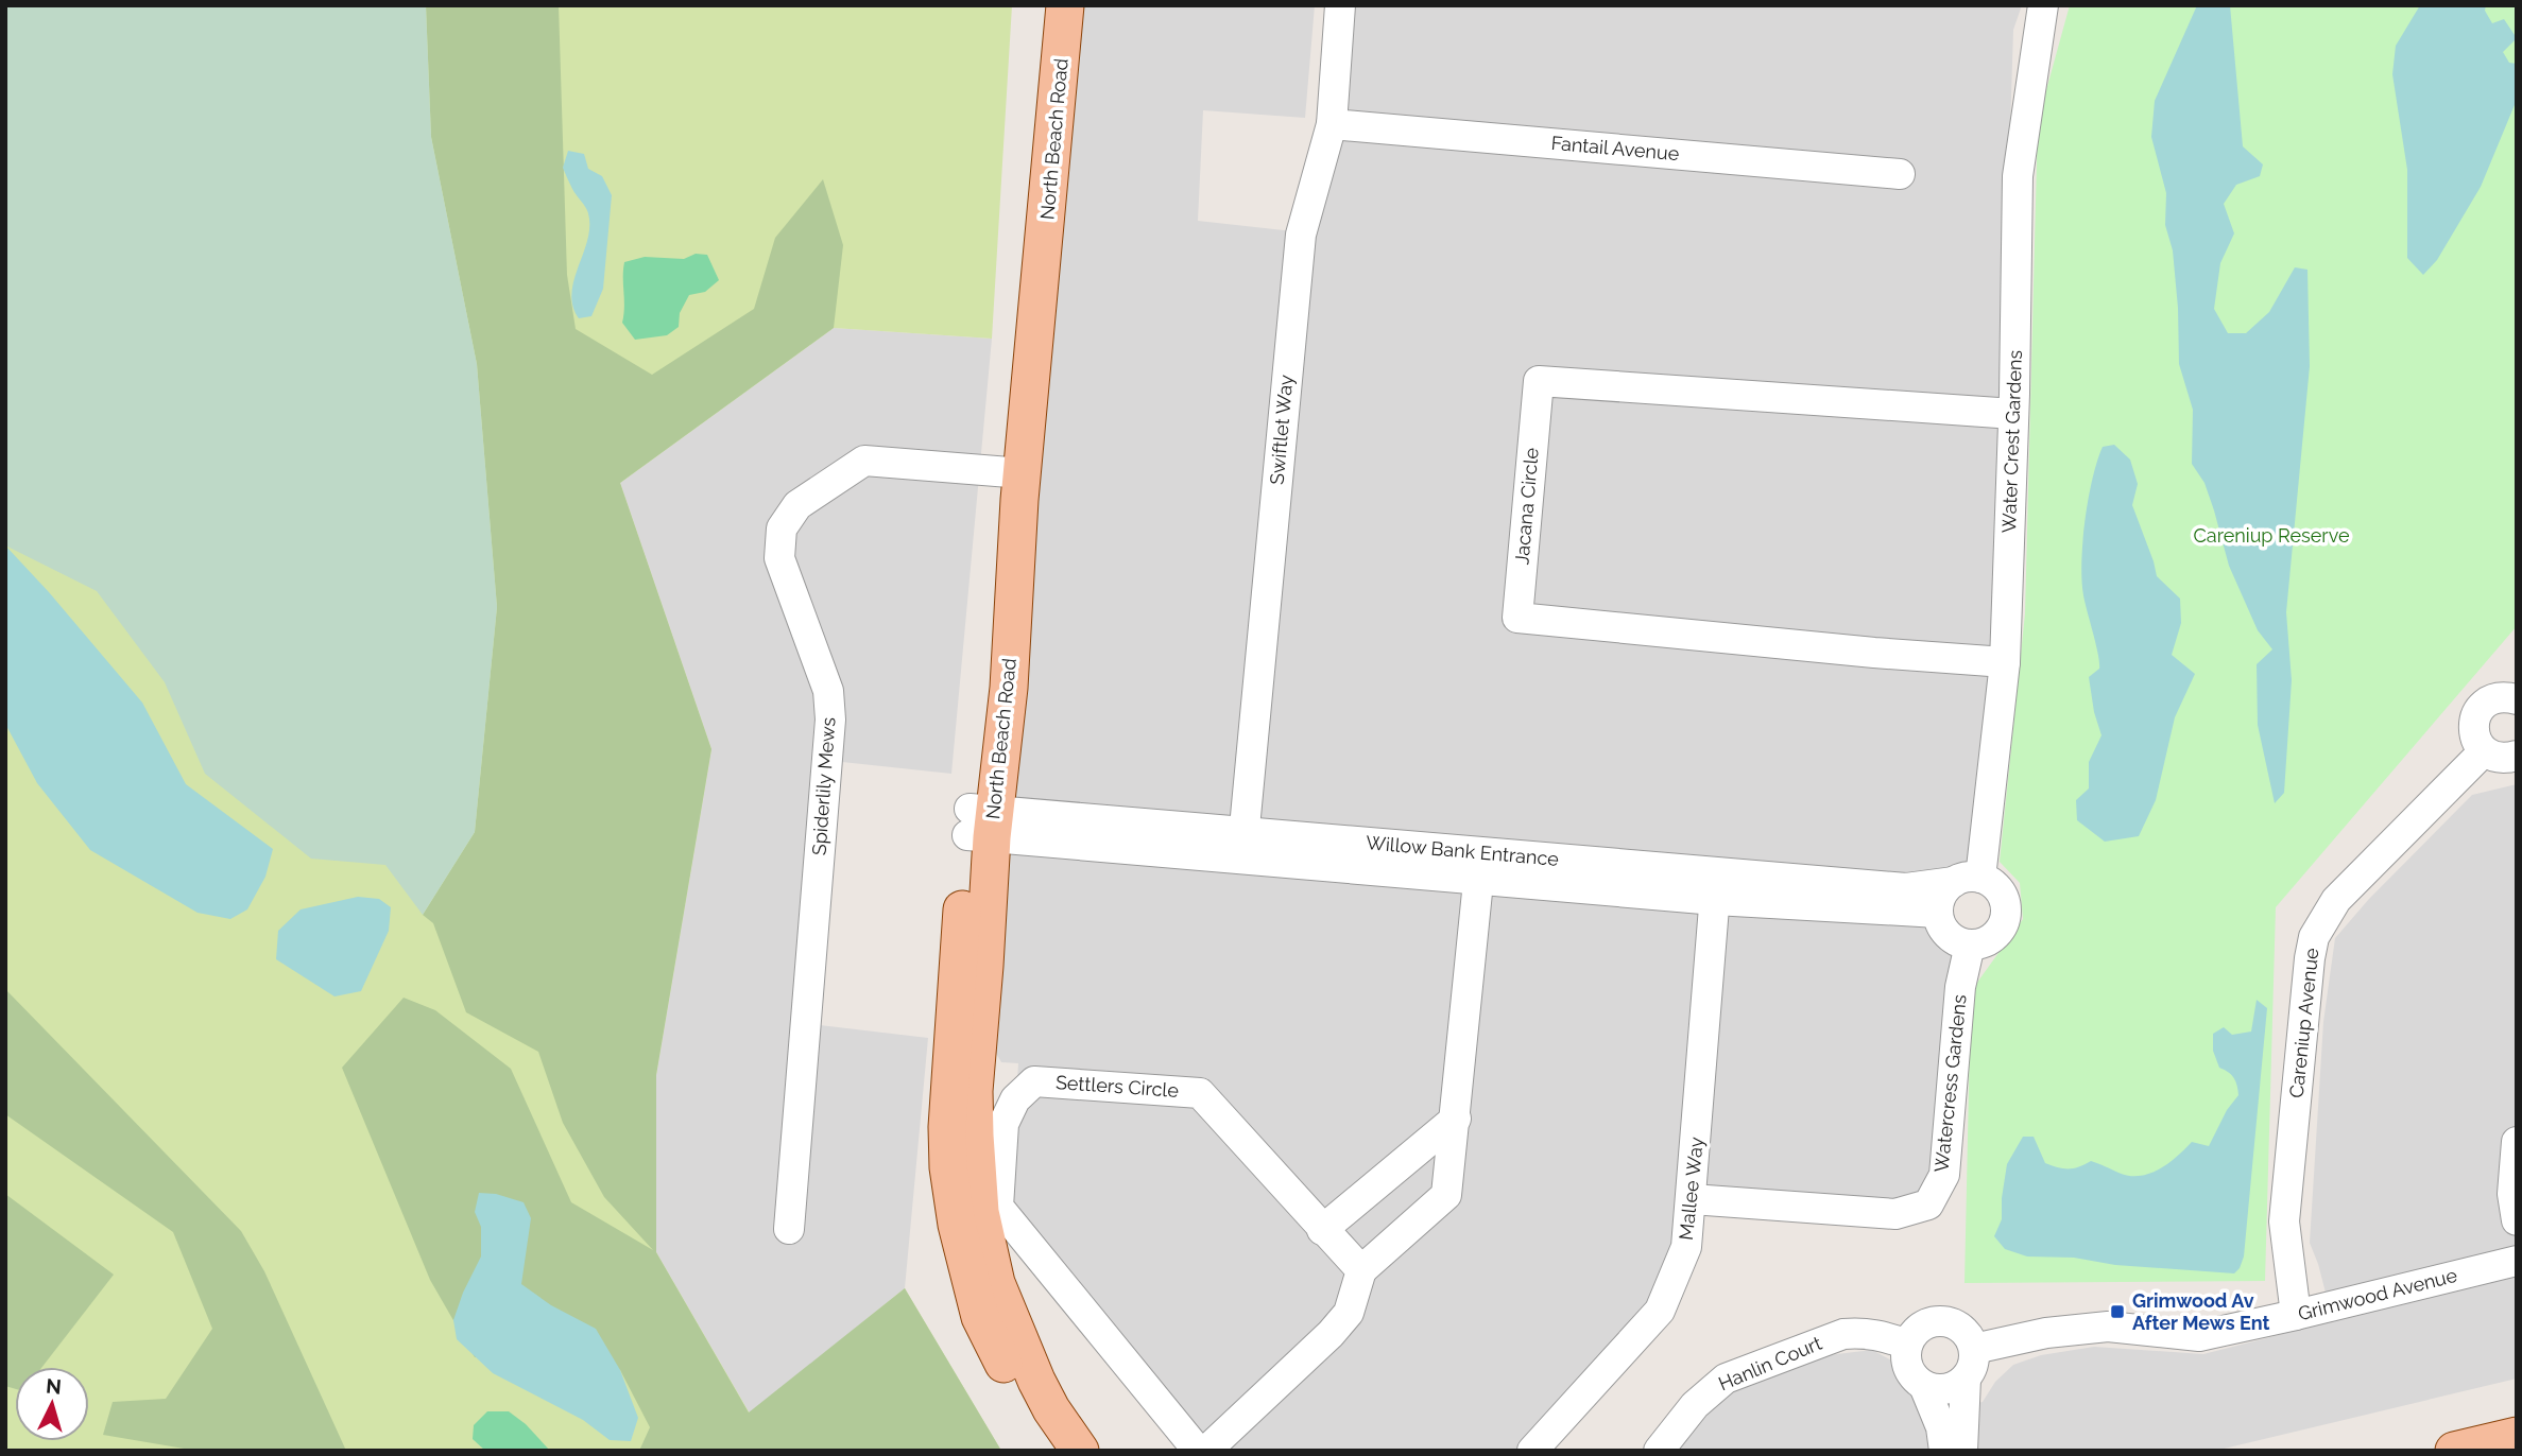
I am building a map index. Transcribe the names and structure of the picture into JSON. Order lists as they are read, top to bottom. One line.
{"streets":{"main road":["North Beach Road"],"street":["Fantail Avenue","Swiftlet Way","Water Crest Gardens","Jacana Circle","Spiderlily Mews","Willow Bank Entrance","Careniup Avenue","Watercress Gardens","Settlers Circle","Mallee Way","Grimwood Avenue","Hanlin Court"]},"crossings":[["North Beach Road","Spiderlily Mews"],["North Beach Road","Willow Bank Entrance"],["Fantail Avenue","Swiftlet Way"],["Swiftlet Way","Willow Bank Entrance"],["Water Crest Gardens","Jacana Circle"],["Water Crest Gardens","Willow Bank Entrance"],["Water Crest Gardens","Watercress Gardens"],["Willow Bank Entrance","Watercress Gardens"],["Willow Bank Entrance","Mallee Way"],["Careniup Avenue","Grimwood Avenue"],["Watercress Gardens","Mallee Way"],["Grimwood Avenue","Hanlin Court"]],"parks":["Careniup Reserve"],"places":{"transit":["Grimwood Av After Mews Ent"]},"north":"top"}
